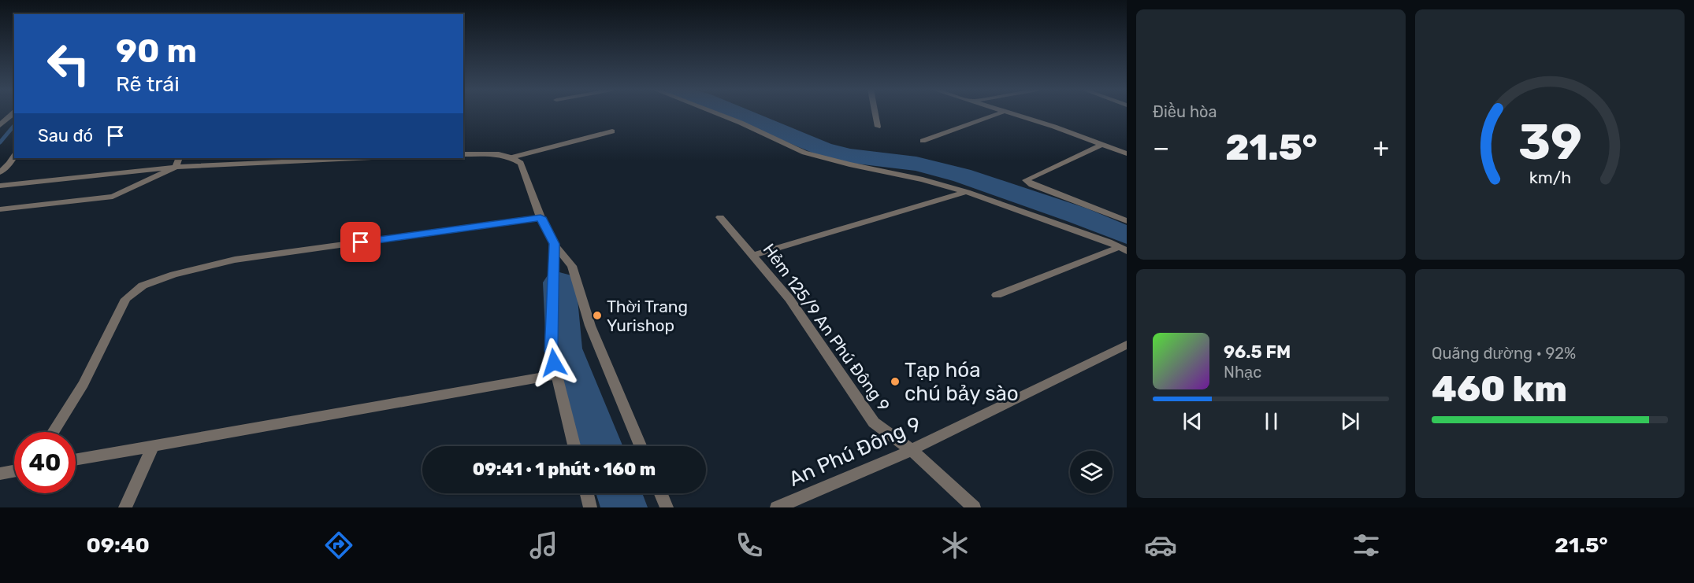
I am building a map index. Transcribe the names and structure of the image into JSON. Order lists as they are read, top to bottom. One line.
{"streets":{"street":["Hẻm 125/9 An Phú Đông 9","An Phú Đông 9"]},"crossings":[["Hẻm 125/9 An Phú Đông 9","An Phú Đông 9"]],"places":["Thời Trang Yurishop","Tạp hóa chú bảy sào"],"page":{"tile":["Điều hòa",["Quãng đường · 92%","460 km"]],"turn":["90 m","Rẽ trái"],"then":"Sau đó","heat":["−","21.5°","+"],"song":["96.5 FM","Nhạc"],"limit":"40","trip":"09:41 · 1 phút · 160 m","tabs":["09:40","21.5°"],"gauge":["39","km/h"]}}
